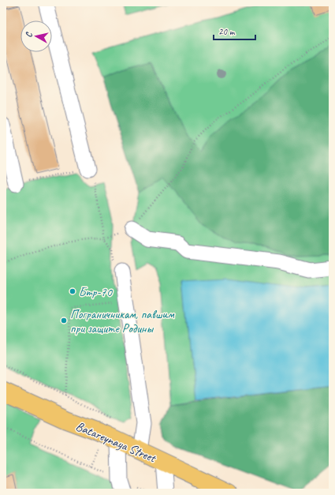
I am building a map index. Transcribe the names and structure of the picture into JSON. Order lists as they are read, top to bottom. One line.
{"streets":{"main road":["Batareynaya Street"]},"places":["Бтр-70","Пограничникам, павшим при защите Родины"],"scale_bar":"20 m","north":"left"}
